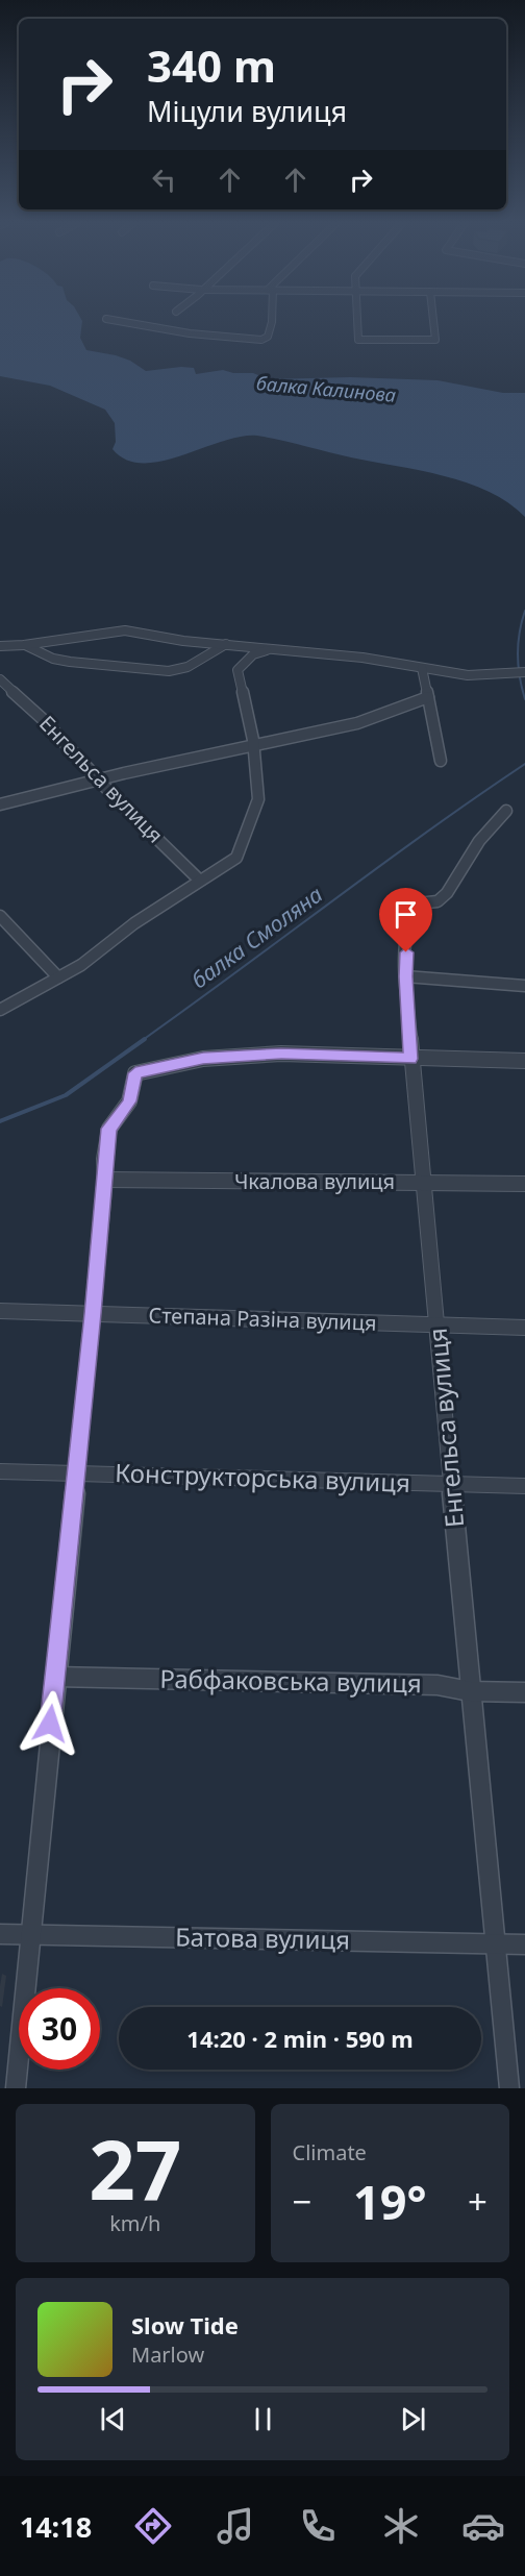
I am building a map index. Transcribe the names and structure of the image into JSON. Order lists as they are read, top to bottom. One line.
{"streets":{"street":["Енгельса вулиця","Чкалова вулиця","Степана Разіна вулиця","Конструкторська вулиця","Рабфаковська вулиця","Батова вулиця"]},"crossings":[["Енгельса вулиця","Чкалова вулиця"],["Енгельса вулиця","Степана Разіна вулиця"],["Енгельса вулиця","Конструкторська вулиця"],["Енгельса вулиця","Рабфаковська вулиця"],["Енгельса вулиця","Батова вулиця"]],"water":["балка Калинова","балка Смоляна"],"page":{"turn":["340 m","Міцули вулиця"],"limit":"30","trip":"14:20 · 2 min · 590 m","tile":[["27","km/h"],"Climate"],"heat":["−","19°","+"],"song":["Slow Tide","Marlow"],"tabs":"14:18"}}
